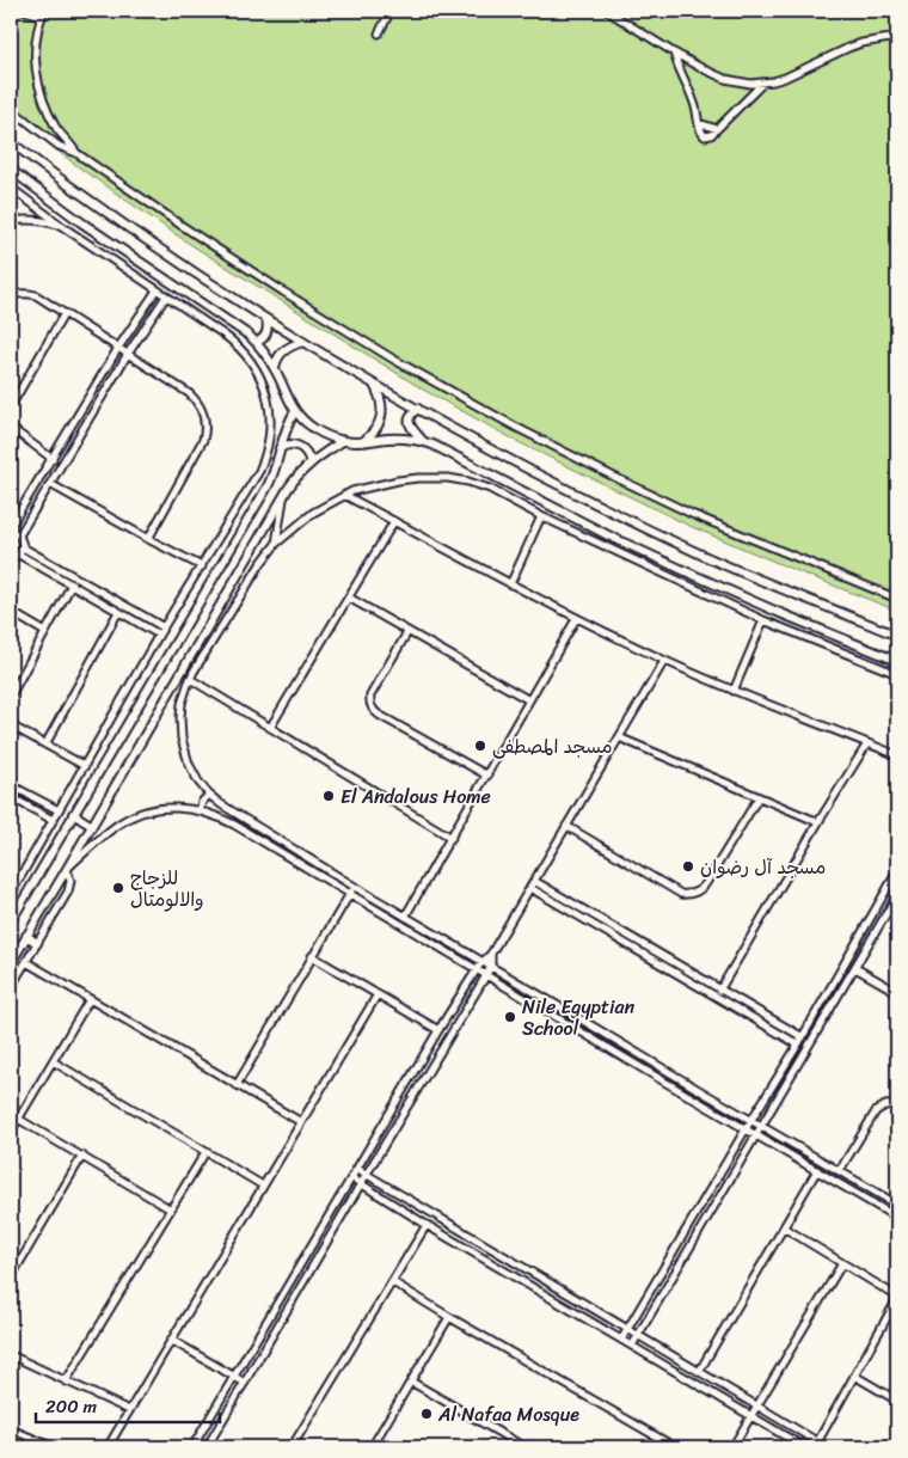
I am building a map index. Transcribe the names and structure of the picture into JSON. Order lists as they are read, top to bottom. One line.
{"places":["مسجد المصطفى","El Andalous Home","مسجد آل رضوان","للزجاج والالومتال","Nile Egyptian School","Al Nafaa Mosque"],"scale_bar":"200 m"}
